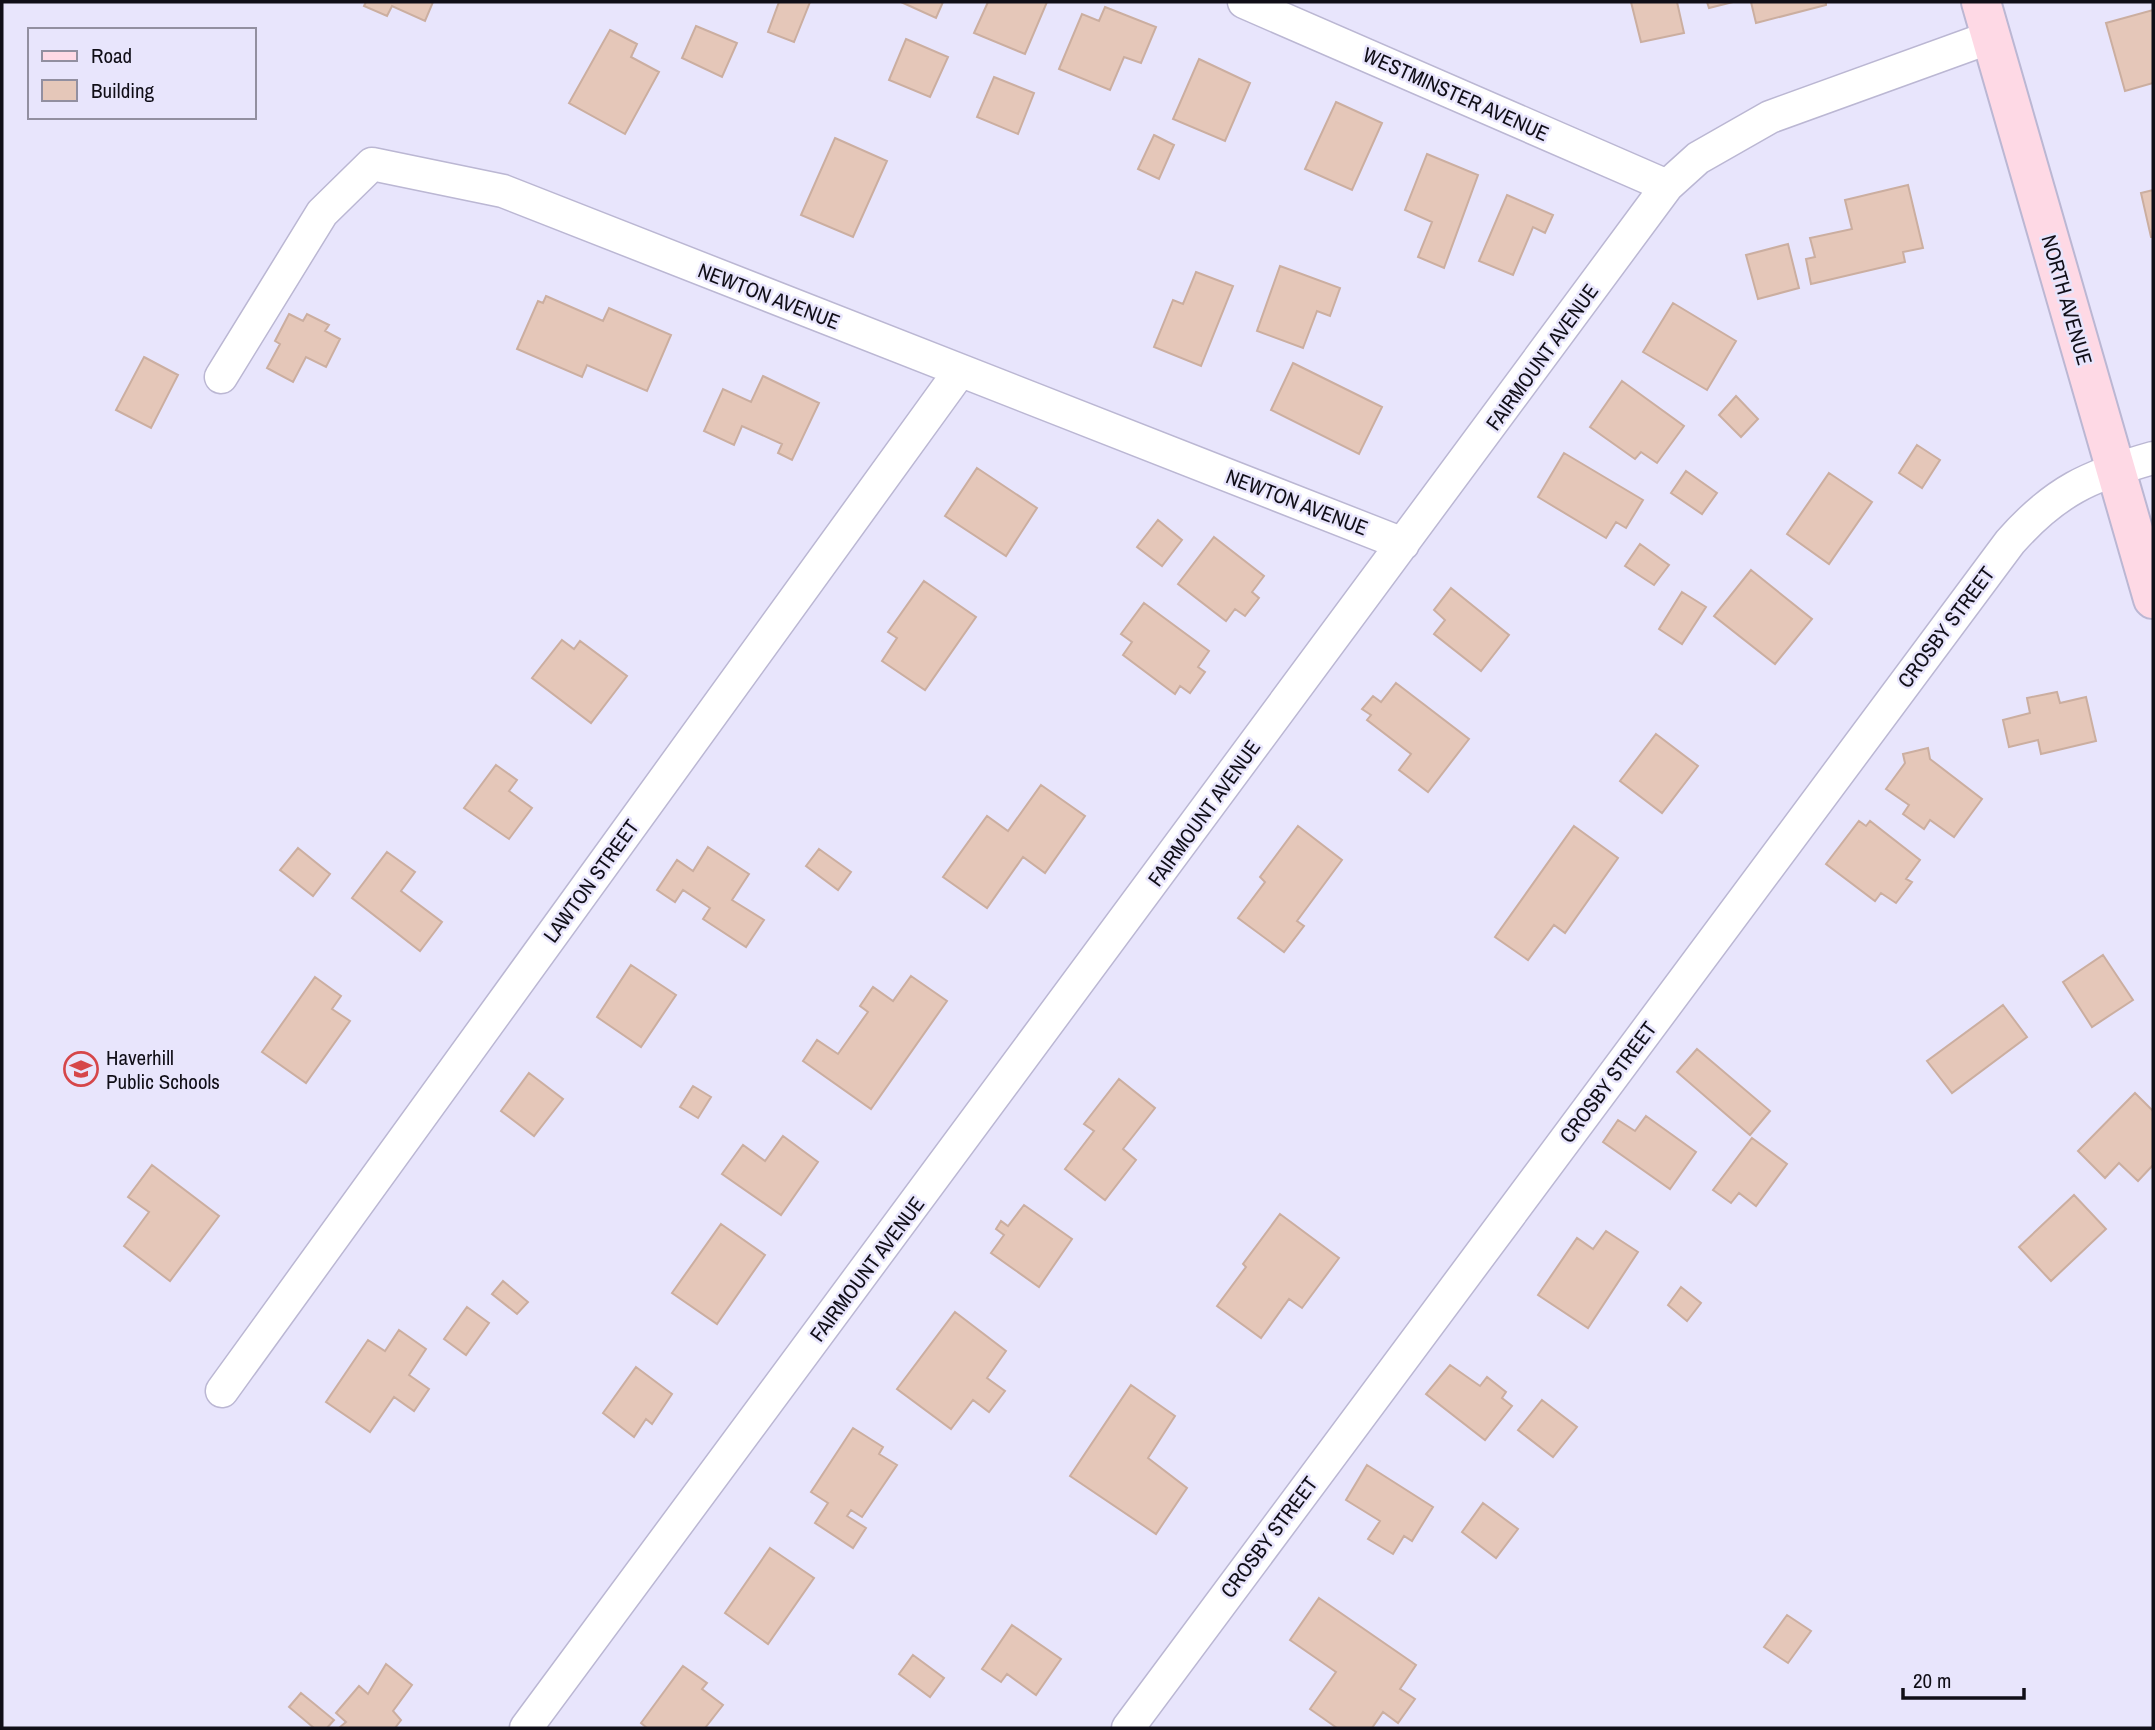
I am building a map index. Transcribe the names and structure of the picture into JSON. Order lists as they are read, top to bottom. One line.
{"streets":{"main road":["NORTH AVENUE"],"street":["WESTMINSTER AVENUE","NEWTON AVENUE","FAIRMOUNT AVENUE","CROSBY STREET","LAWTON STREET"]},"crossings":[["WESTMINSTER AVENUE","FAIRMOUNT AVENUE"],["NEWTON AVENUE","FAIRMOUNT AVENUE"],["NEWTON AVENUE","LAWTON STREET"],["NORTH AVENUE","FAIRMOUNT AVENUE"],["NORTH AVENUE","CROSBY STREET"]],"places":{"school or university":["Haverhill Public Schools"]},"legend":["Road","Building"],"scale_bar":"20 m"}
